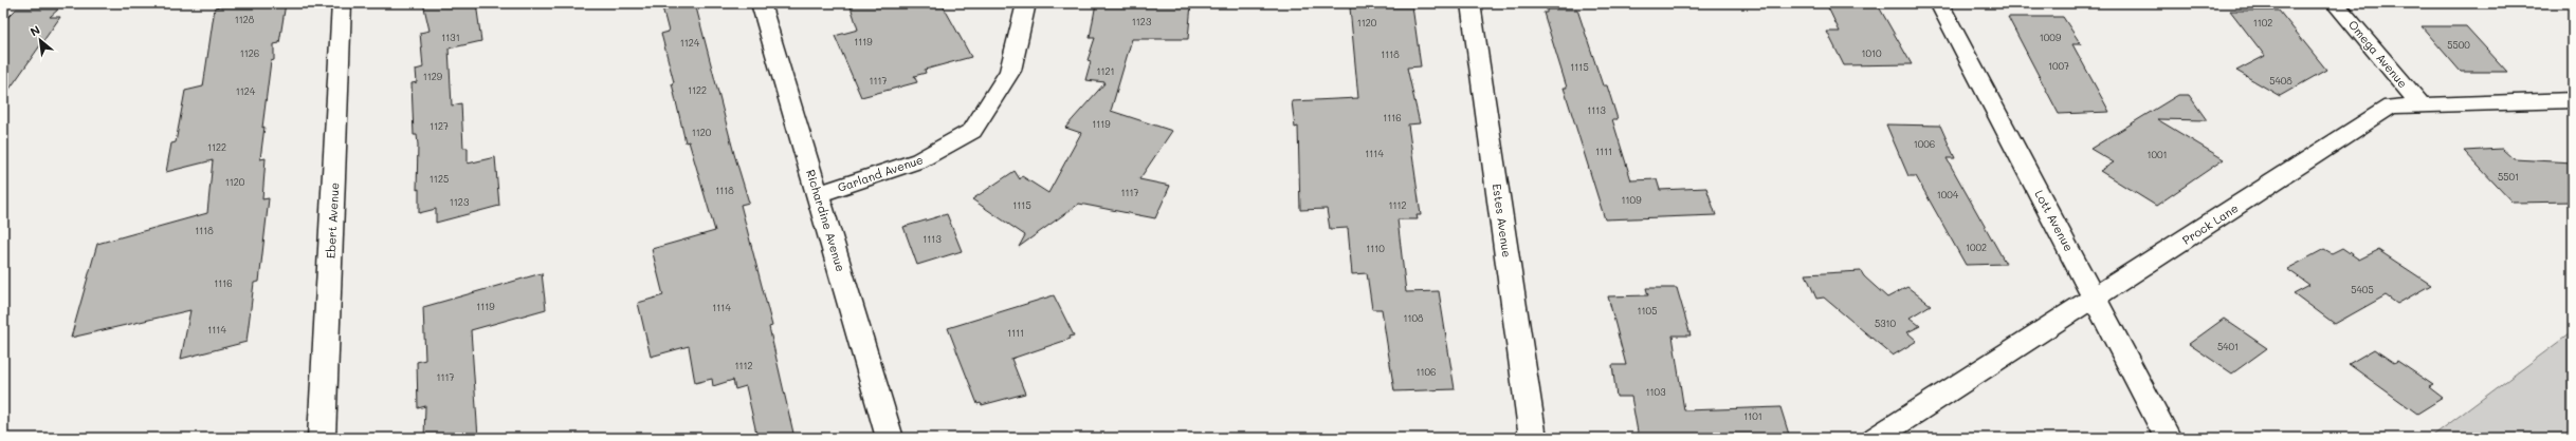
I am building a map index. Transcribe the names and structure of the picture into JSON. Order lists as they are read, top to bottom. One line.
{"streets":{"street":["Omega Avenue","Garland Avenue","Ebert Avenue","Richardine Avenue","Estes Avenue","Lott Avenue","Prock Lane"]},"crossings":[["Omega Avenue","Prock Lane"],["Garland Avenue","Richardine Avenue"],["Lott Avenue","Prock Lane"]],"house_numbers":["1128","1123","1120","1102","1131","1009","1119","1124","5500","1126","1010","1118","1007","1115","1121","1129","1117","5408","1122","1124","1113","1116","1119","1127","1120","1006","1122","1111","1114","1001","5501","1125","1120","1118","1117","1004","1109","1123","1115","1112","1118","1113","1002","1110","1116","5405","1119","1114","1105","1108","5310","1114","1111","5401","1112","1106","1117","1103","1101"],"north":"top left"}
